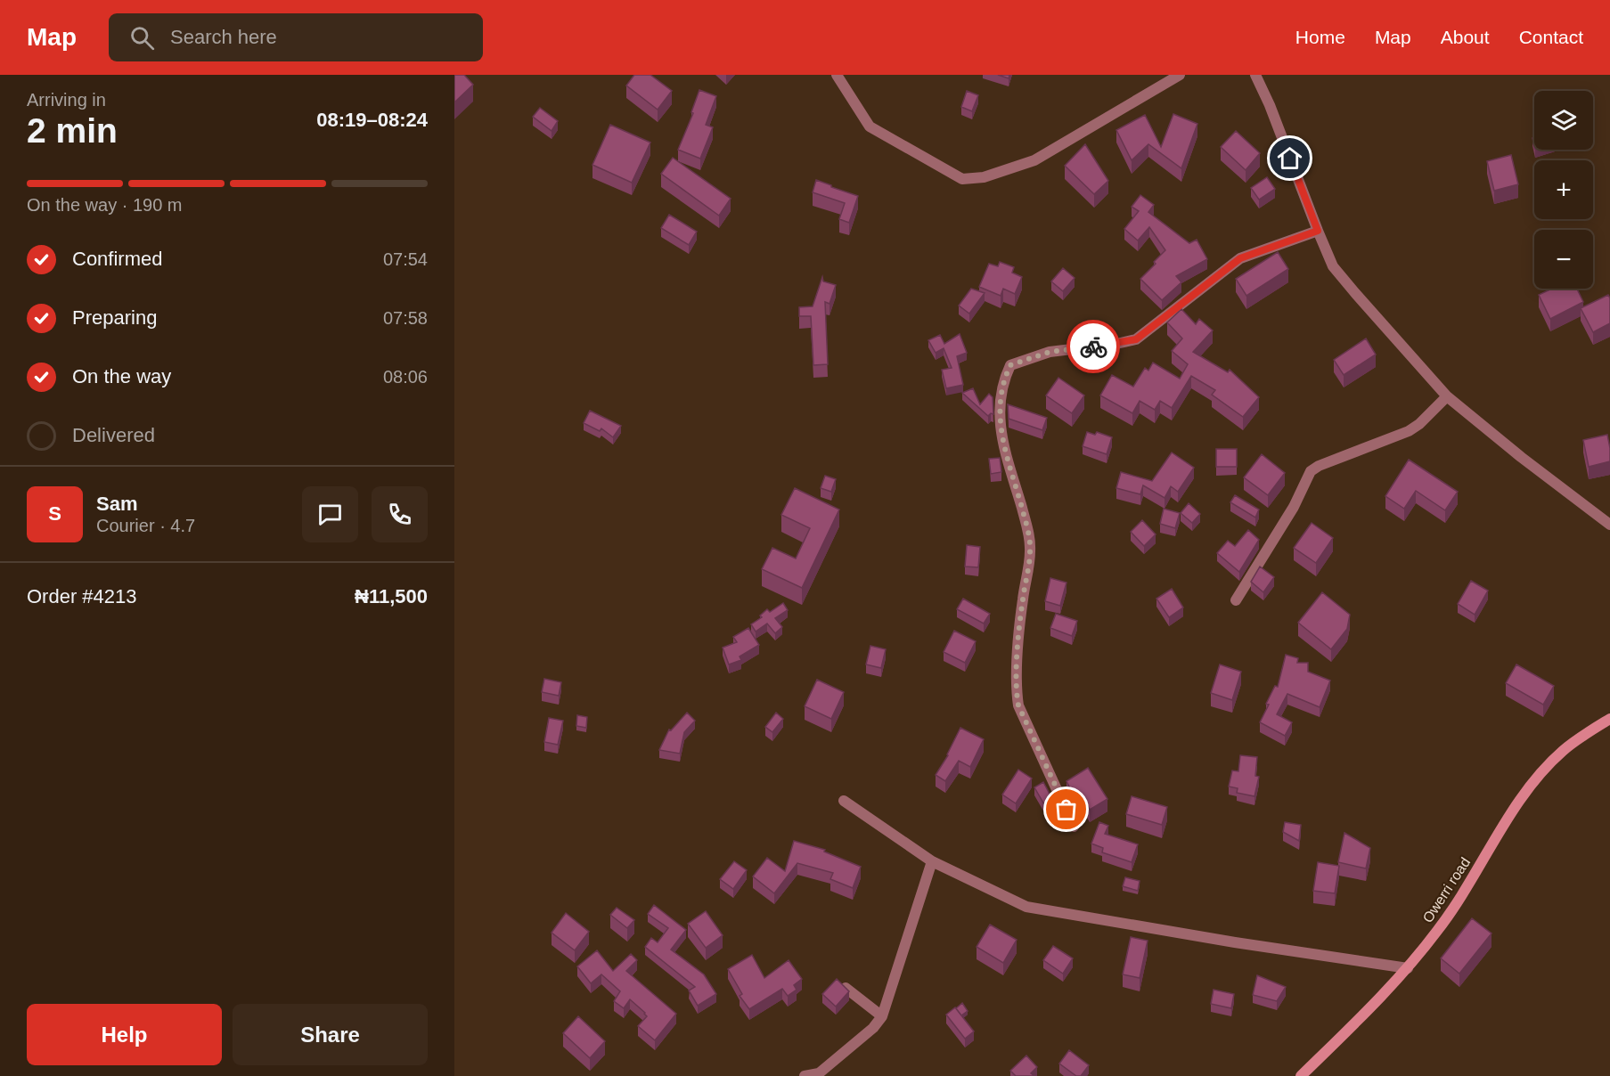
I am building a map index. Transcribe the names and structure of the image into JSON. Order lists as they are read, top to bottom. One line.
{"streets":{"main road":["Owerri road"]},"page":{"header":"Map","search":"Search here","nav":["Home","Map","About","Contact"],"heading":["2 min","Arriving in","08:19–08:24"],"panel":["Sam","Courier · 4.7","Order #4213","₦11,500"],"map_buttons":["+","−"],"bar":"On the way · 190 m","list":[["Confirmed","07:54"],["Preparing","07:58"],["On the way","08:06"],"Delivered"],"round":"S","buttons":["Help","Share"]}}
